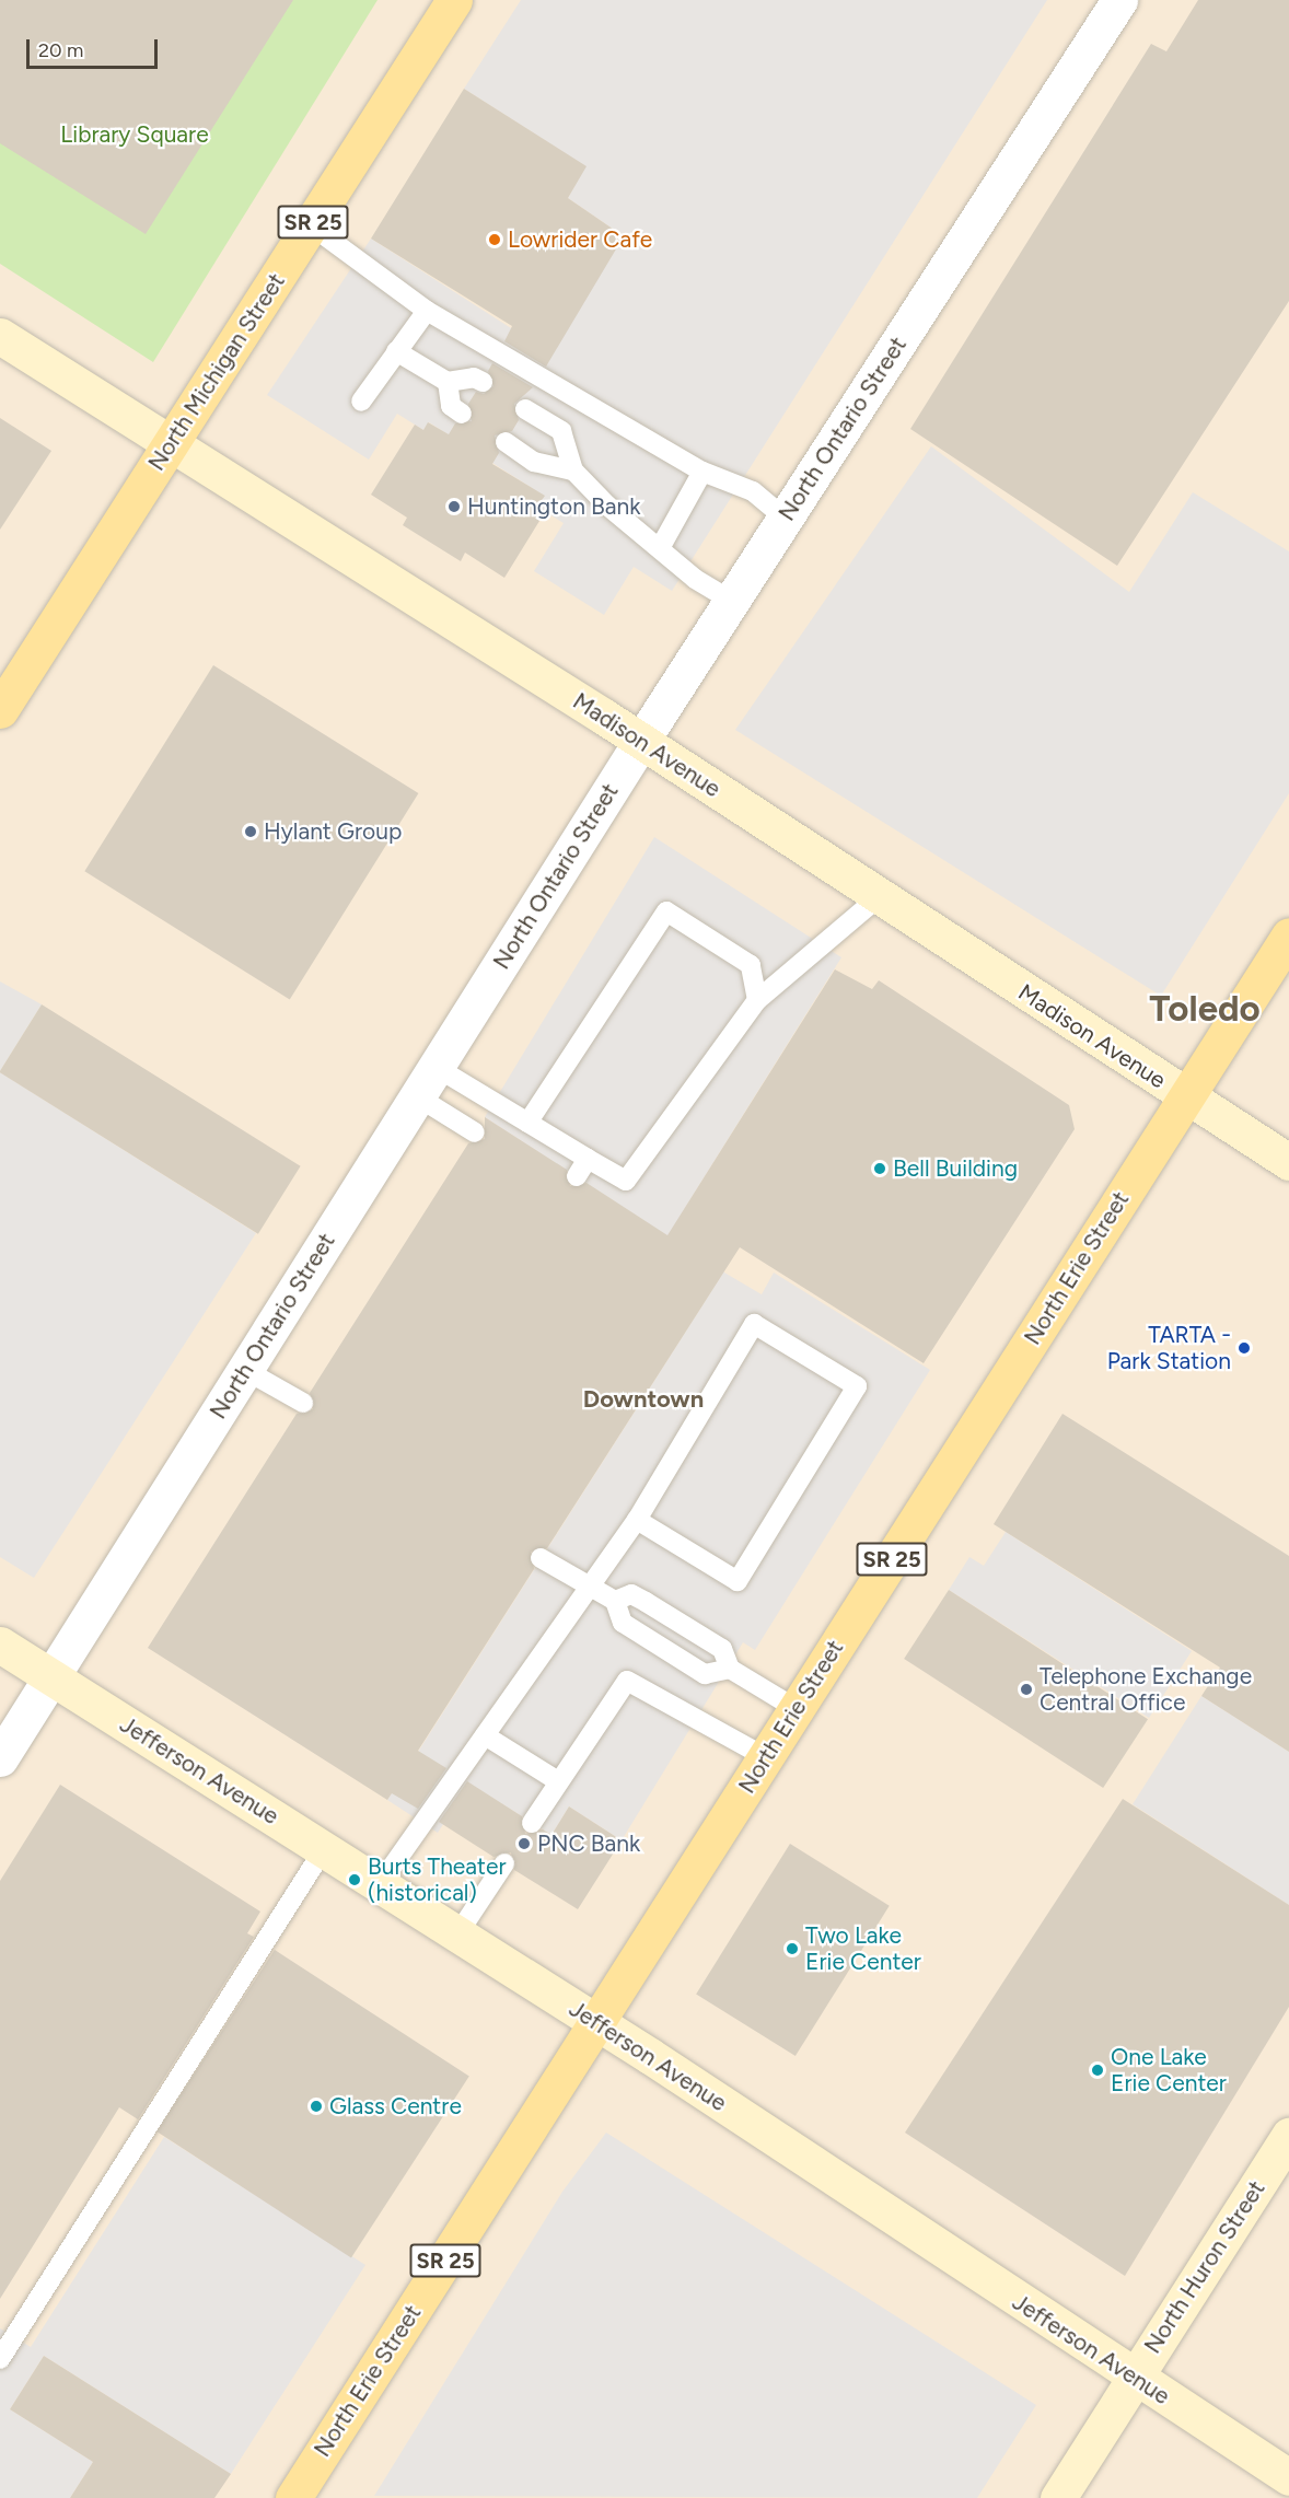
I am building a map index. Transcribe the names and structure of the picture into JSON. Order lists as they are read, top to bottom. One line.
{"streets":{"main road":["SR 25","North Michigan Street","North Erie Street"],"street":["North Ontario Street","Madison Avenue","Jefferson Avenue","North Huron Street"]},"crossings":[["North Michigan Street","Madison Avenue"],["North Ontario Street","Madison Avenue"],["North Ontario Street","Jefferson Avenue"],["Madison Avenue","North Erie Street"],["North Erie Street","Jefferson Avenue"],["Jefferson Avenue","North Huron Street"]],"districts":["Toledo","Downtown"],"parks":["Library Square"],"places":["Lowrider Cafe","Huntington Bank","Hylant Group","Bell Building","TARTA - Park Station","Telephone Exchange Central Office","PNC Bank","Burts Theater (historical)","Two Lake Erie Center","One Lake Erie Center","Glass Centre"],"scale_bar":"20 m"}
